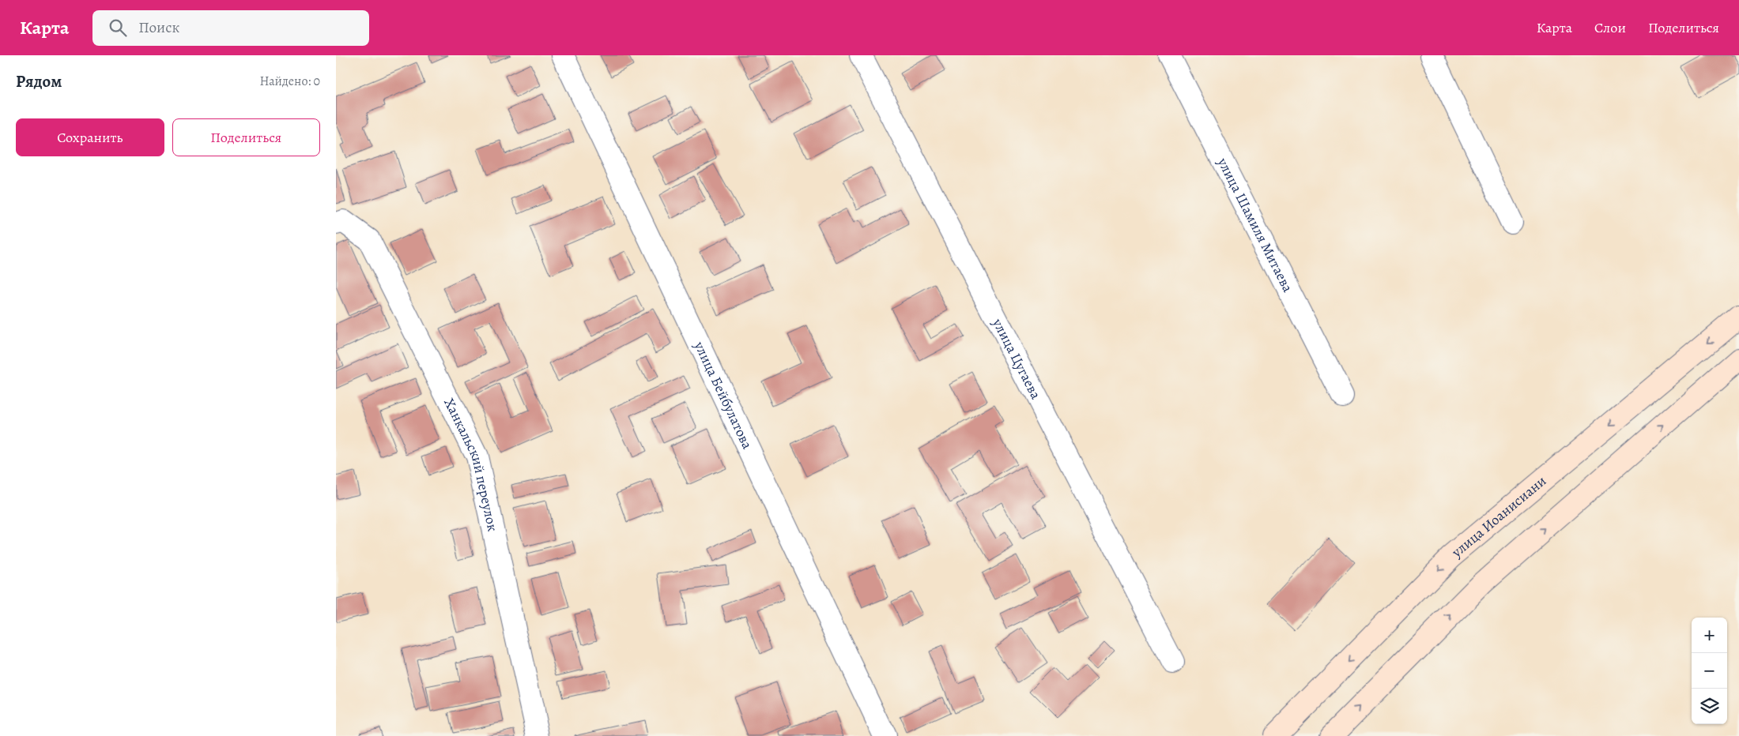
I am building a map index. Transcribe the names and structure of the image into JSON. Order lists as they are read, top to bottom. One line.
{"streets":{"main road":["улица Иоанисиани"],"street":["улица Шамиля Митаева","улица Цугаева","улица Бейбулатова","Ханкальский переулок"]},"page":{"header":"Карта","search":"Поиск","nav":["Карта","Слои","Поделиться"],"heading":["Рядом","Найдено: 0"],"buttons":["Сохранить","Поделиться"],"map_buttons":["+","−"]}}
